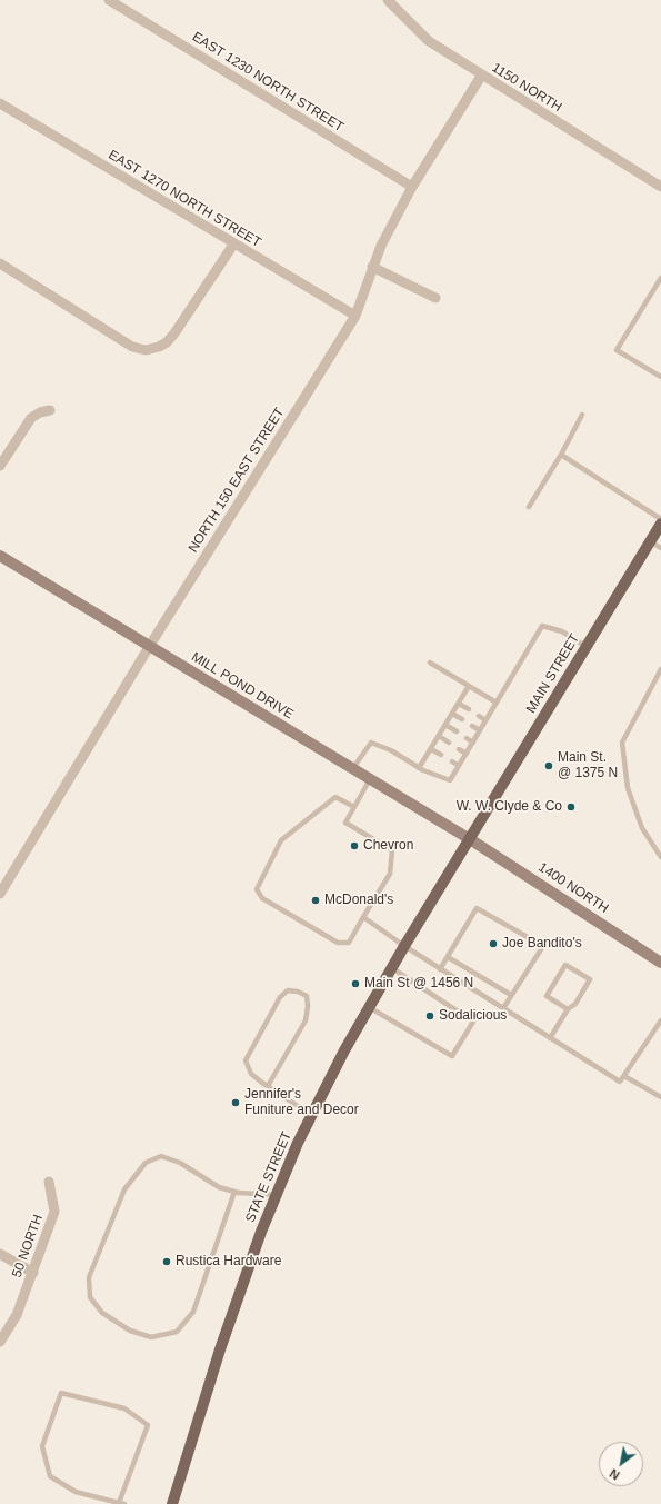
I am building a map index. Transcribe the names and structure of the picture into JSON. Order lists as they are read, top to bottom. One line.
{"streets":{"main road":["MAIN STREET","MILL POND DRIVE","1400 NORTH","STATE STREET"],"street":["EAST 1230 NORTH STREET","1150 NORTH","EAST 1270 NORTH STREET","NORTH 150 EAST STREET","50 NORTH"]},"crossings":[["EAST 1230 NORTH STREET","NORTH 150 EAST STREET"],["1150 NORTH","NORTH 150 EAST STREET"],["EAST 1270 NORTH STREET","NORTH 150 EAST STREET"],["NORTH 150 EAST STREET","MILL POND DRIVE"],["MAIN STREET","MILL POND DRIVE"],["MAIN STREET","1400 NORTH"],["MAIN STREET","STATE STREET"],["MILL POND DRIVE","1400 NORTH"],["MILL POND DRIVE","STATE STREET"],["1400 NORTH","STATE STREET"]],"places":["Main St. @ 1375 N","W. W. Clyde & Co","Chevron","McDonald's","Joe Bandito's","Main St @ 1456 N","Sodalicious","Jennifer's Funiture and Decor","Rustica Hardware"],"north":"bottom left"}
